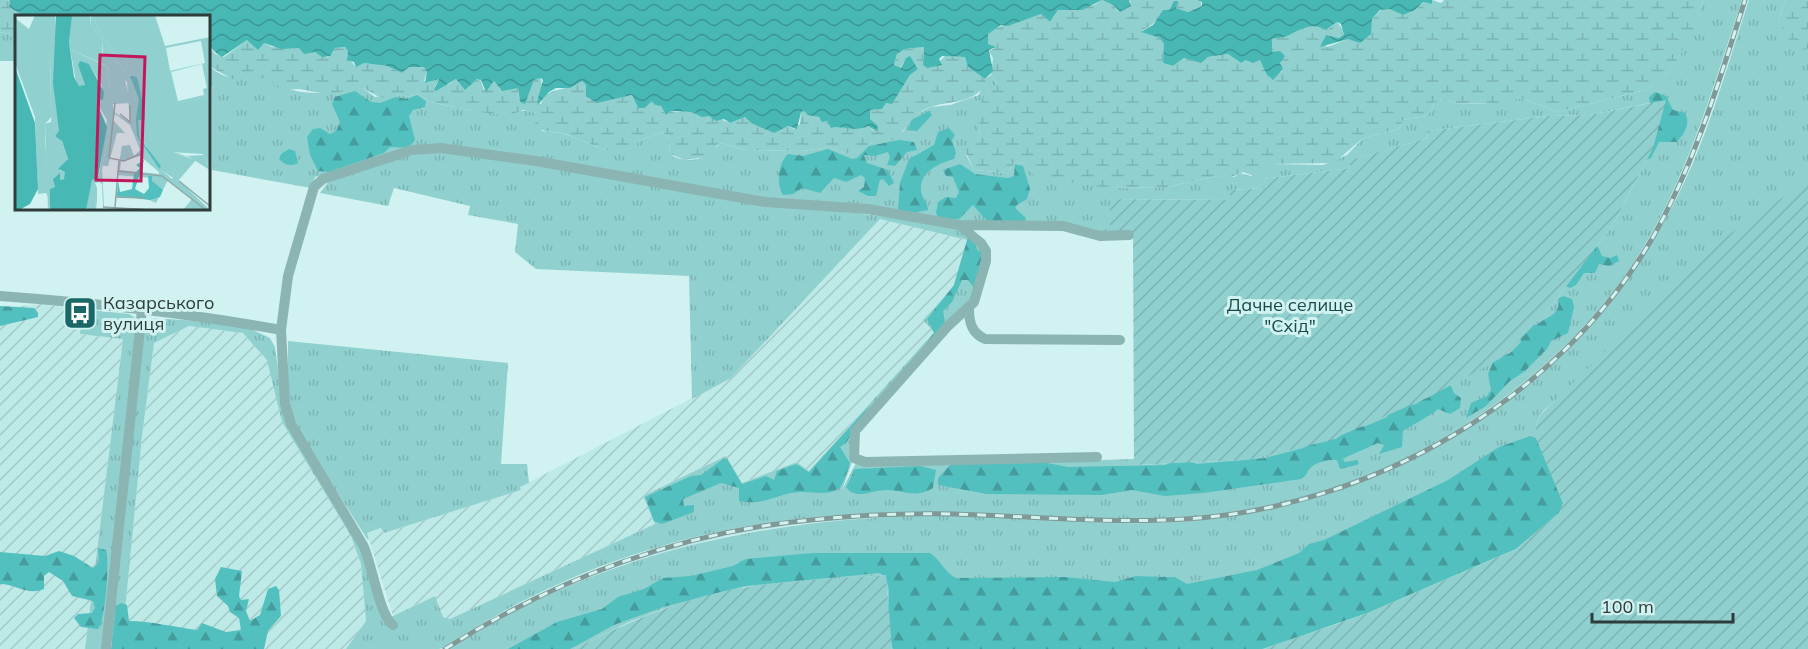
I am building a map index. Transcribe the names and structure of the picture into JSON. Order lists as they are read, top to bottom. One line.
{"parks":["Дачне селище \"Схід\""],"places":{"bus stop":["Казарського вулиця"]},"scale_bar":"100 m"}
